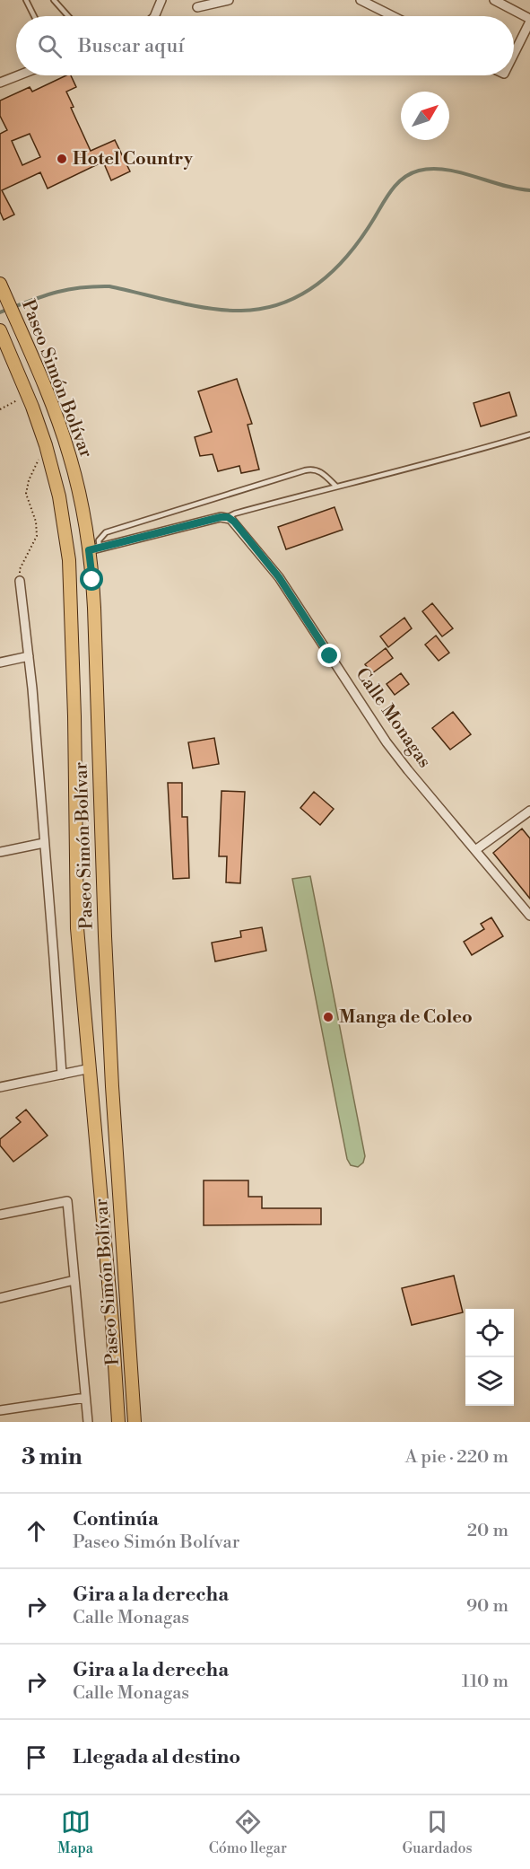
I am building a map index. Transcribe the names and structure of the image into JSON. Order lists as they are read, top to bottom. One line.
{"streets":{"main road":["Paseo Simón Bolívar"],"street":["Calle Monagas"]},"places":["Hotel Country","Manga de Coleo"],"north":"top right","page":{"search":"Buscar aquí","heading":["3 min","A pie · 220 m"],"list":[["Continúa","Paseo Simón Bolívar","20 m"],["Gira a la derecha","Calle Monagas","90 m"],["Gira a la derecha","Calle Monagas","110 m"],"Llegada al destino"],"nav":["Mapa","Cómo llegar","Guardados"]}}
